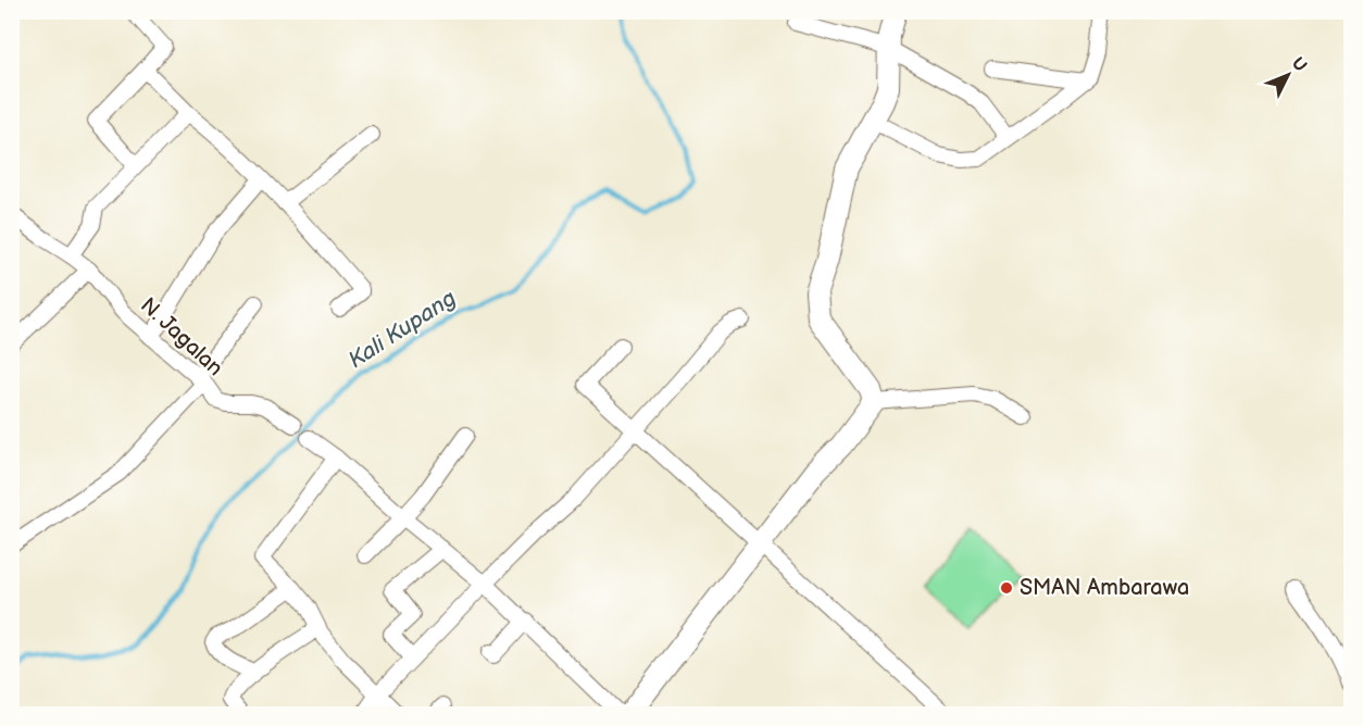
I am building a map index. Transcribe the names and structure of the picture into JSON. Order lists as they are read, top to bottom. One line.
{"streets":{"street":["N. Jagalan"]},"water":["Kali Kupang"],"places":["SMAN Ambarawa"],"north":"top right"}
